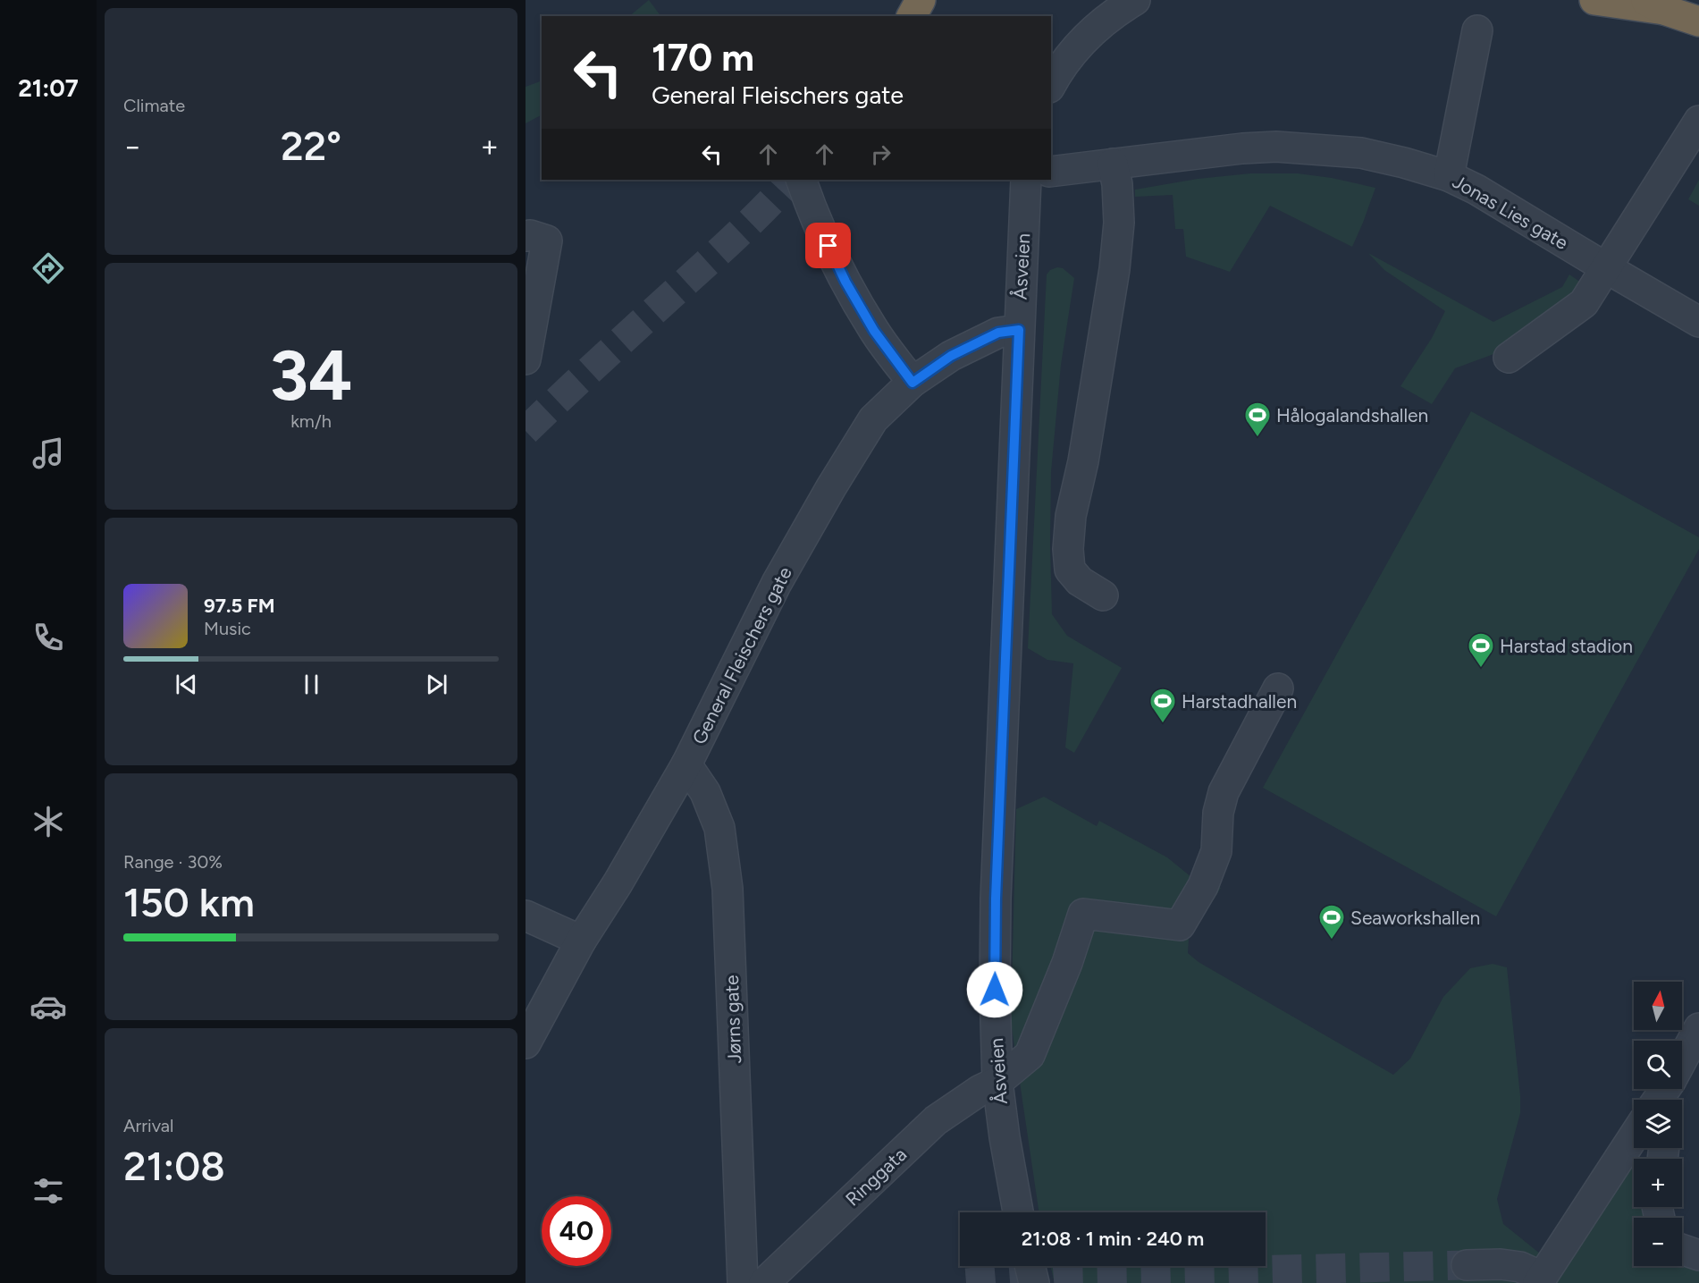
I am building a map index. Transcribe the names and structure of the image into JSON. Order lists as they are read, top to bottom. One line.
{"streets":{"street":["Jonas Lies gate","Åsveien","General Fleischers gate","Jørns gate","Ringgata"]},"crossings":[["Åsveien","General Fleischers gate"],["Åsveien","Ringgata"],["General Fleischers gate","Jørns gate"]],"places":{"sports":["Hålogalandshallen","Harstad stadion","Harstadhallen","Seaworkshallen"]},"north":"top","page":{"tabs":"21:07","tile":["Climate",["34","km/h"],["Range · 30%","150 km"],["Arrival","21:08"]],"turn":["170 m","General Fleischers gate"],"heat":["−","22°","+"],"song":["97.5 FM","Music"],"map_buttons":["+","−"],"limit":"40","trip":"21:08 · 1 min · 240 m"}}
